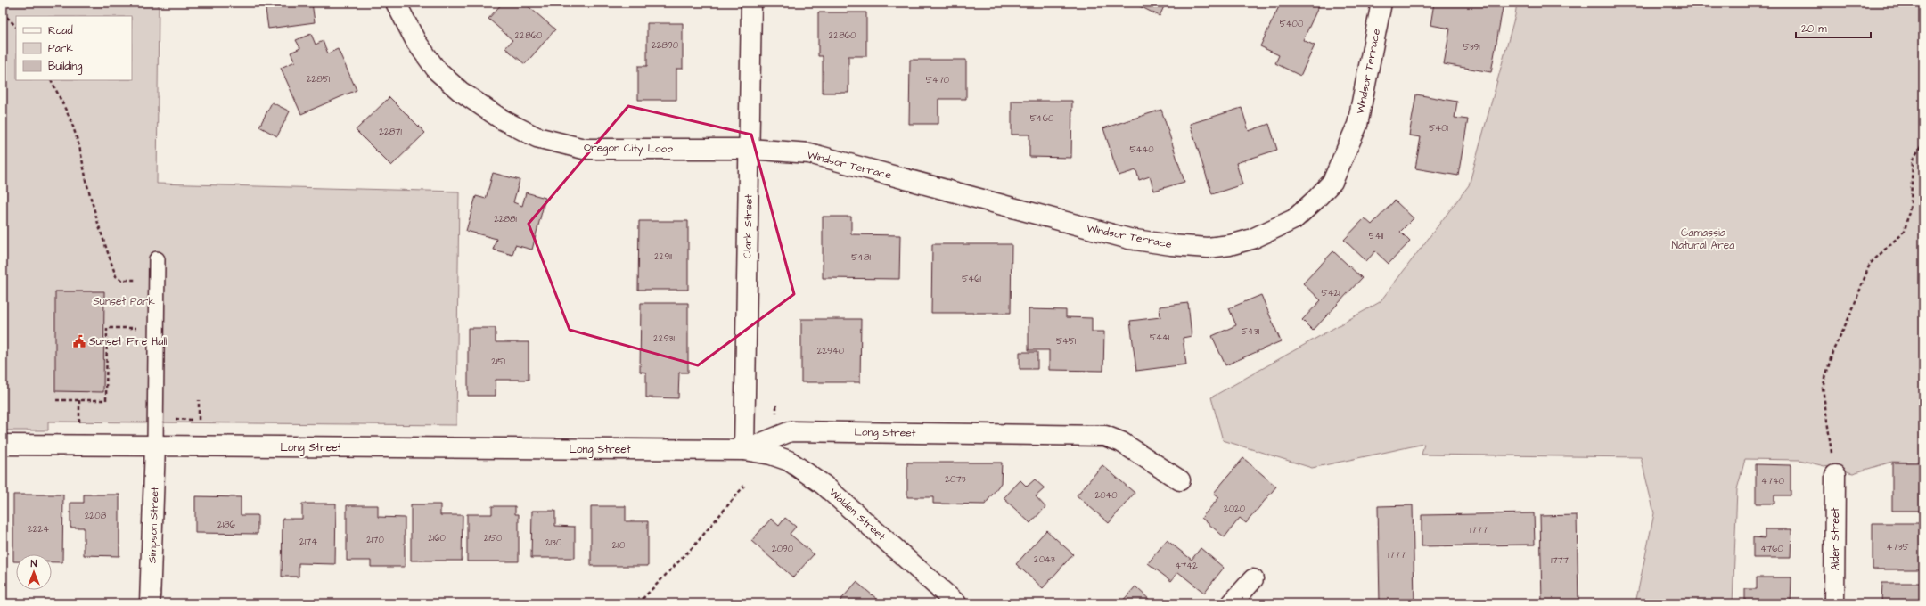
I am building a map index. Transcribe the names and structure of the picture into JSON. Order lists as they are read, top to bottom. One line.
{"streets":{"street":["Windsor Terrace","Oregon City Loop","Clark Street","Long Street","Walden Street","Simpson Street","Alder Street"]},"crossings":[["Windsor Terrace","Oregon City Loop"],["Windsor Terrace","Clark Street"],["Oregon City Loop","Clark Street"],["Clark Street","Long Street"],["Clark Street","Walden Street"],["Long Street","Walden Street"],["Long Street","Simpson Street"]],"parks":["Camassia Natural Area","Sunset Park"],"places":{"public building":["Sunset Fire Hall"]},"house_numbers":["5400","22860","22860","22890","5391","22851","5470","5460","5401","22871","5440","22881","5411","22911","5481","5461","5421","5431","5441","22931","5451","22940","2151","2073","4740","2040","2020","2208","2186","2224","1777","2160","2150","2170","2174","2130","2110","4735","2090","4760","1777","2043","1777","4742"],"legend":["Road","Park","Building"],"scale_bar":"20 m","north":"top"}
